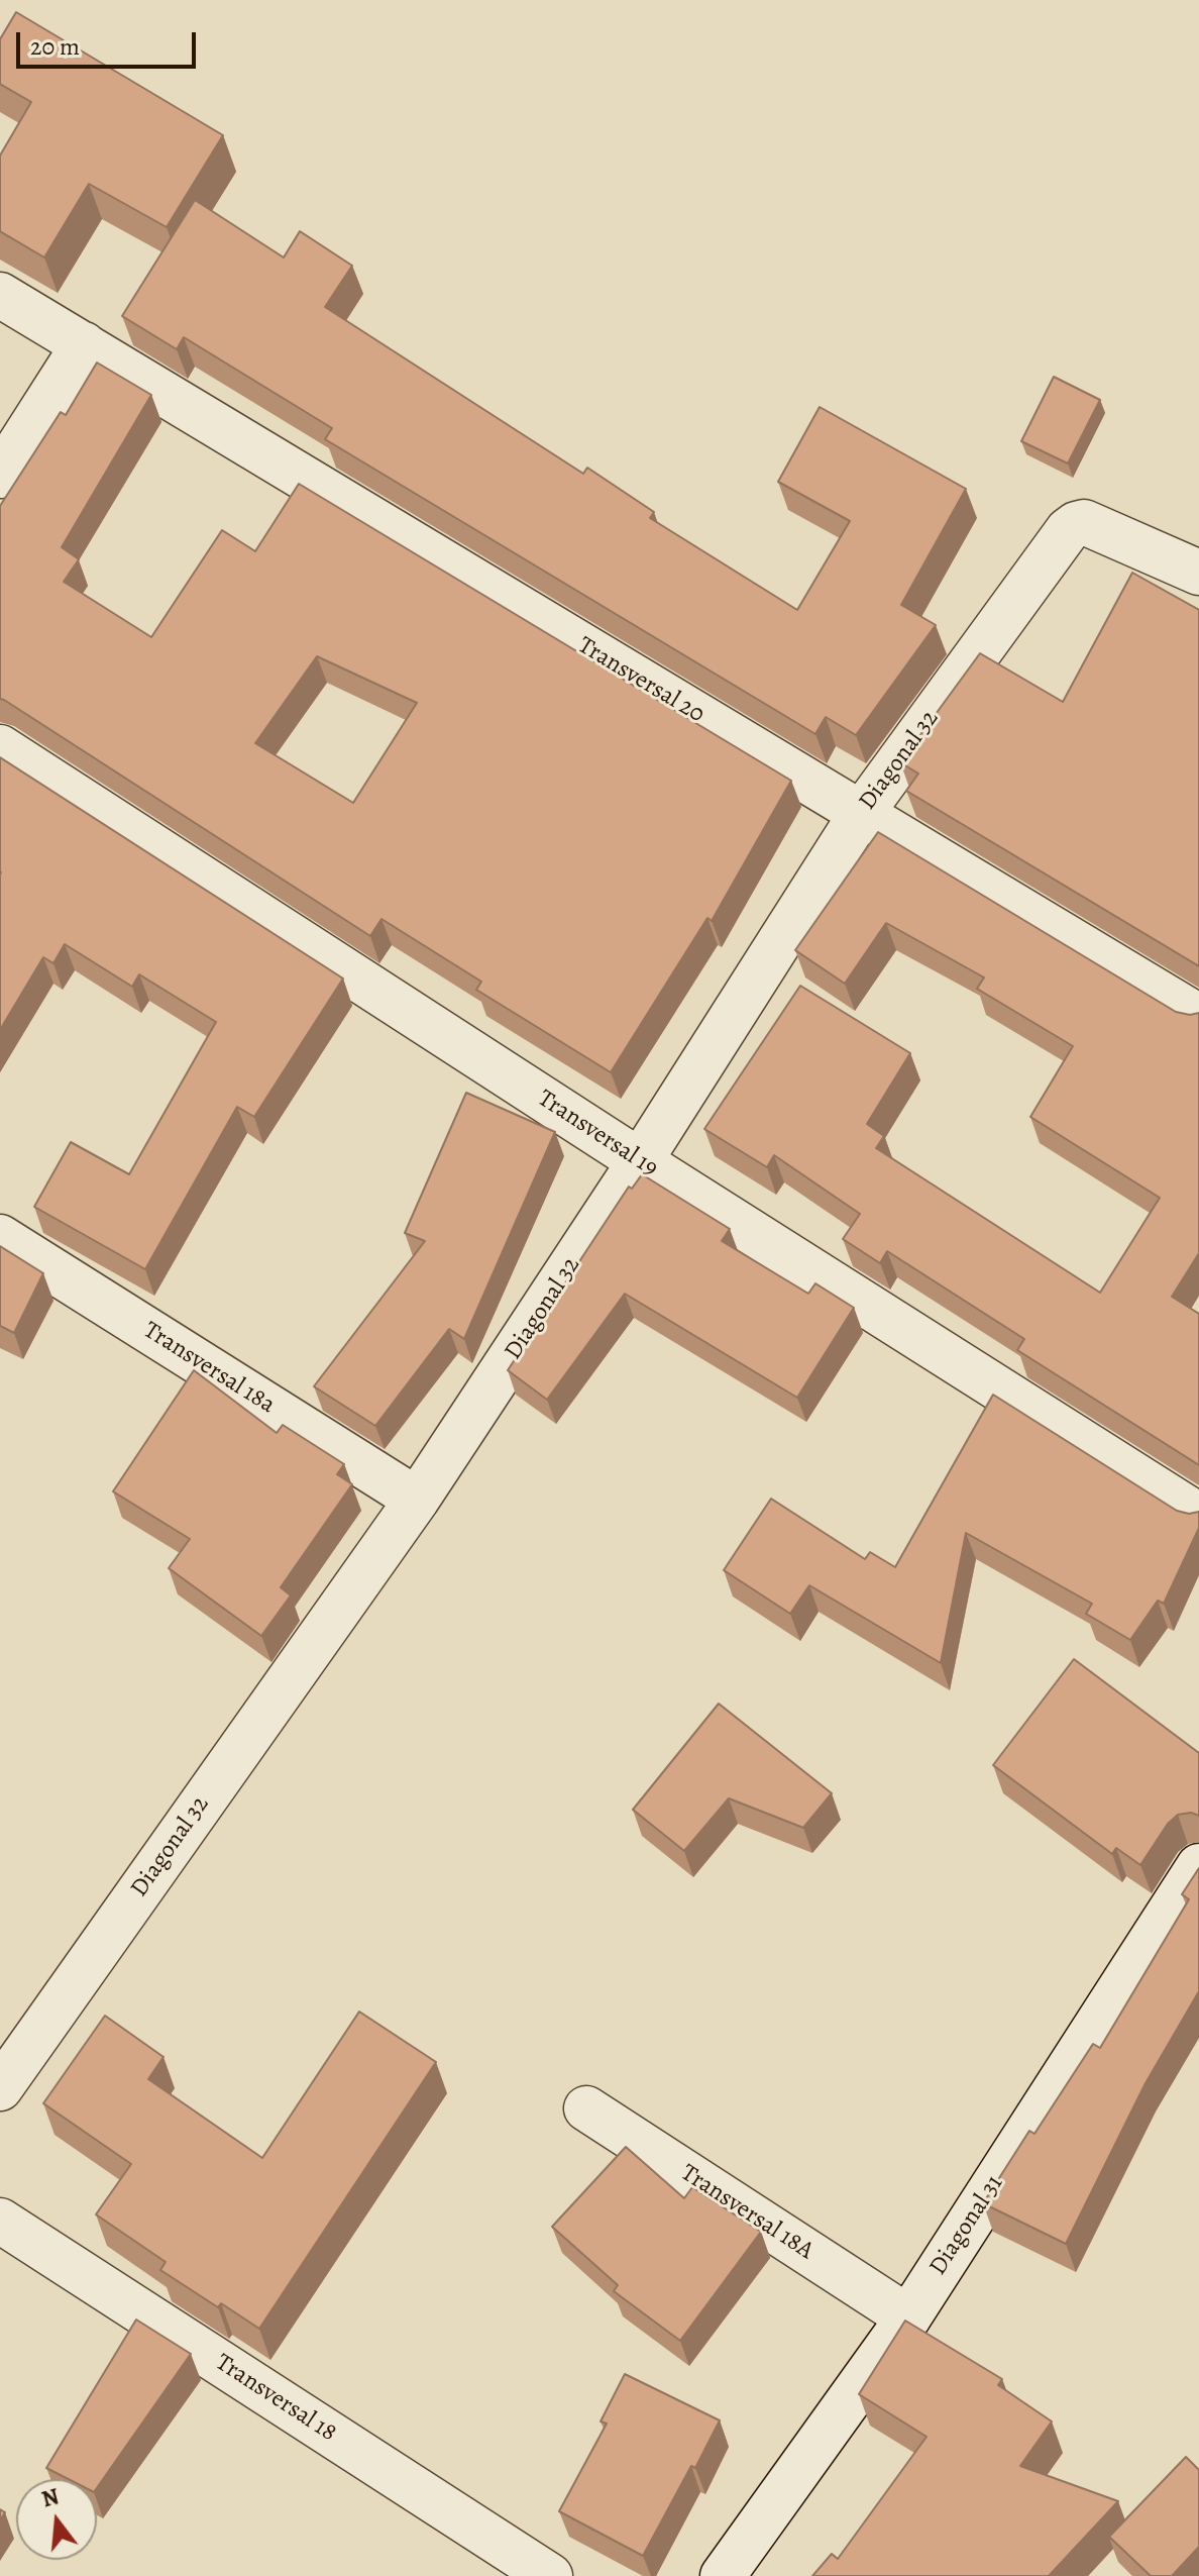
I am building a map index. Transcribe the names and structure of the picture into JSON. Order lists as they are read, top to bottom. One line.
{"streets":{"street":["Transversal 20","Diagonal 32","Transversal 19","Transversal 18a","Transversal 18A","Diagonal 31","Transversal 18"]},"crossings":[["Transversal 20","Diagonal 32"],["Diagonal 32","Transversal 19"],["Diagonal 32","Transversal 18a"],["Transversal 18A","Diagonal 31"]],"scale_bar":"20 m","north":"top"}
